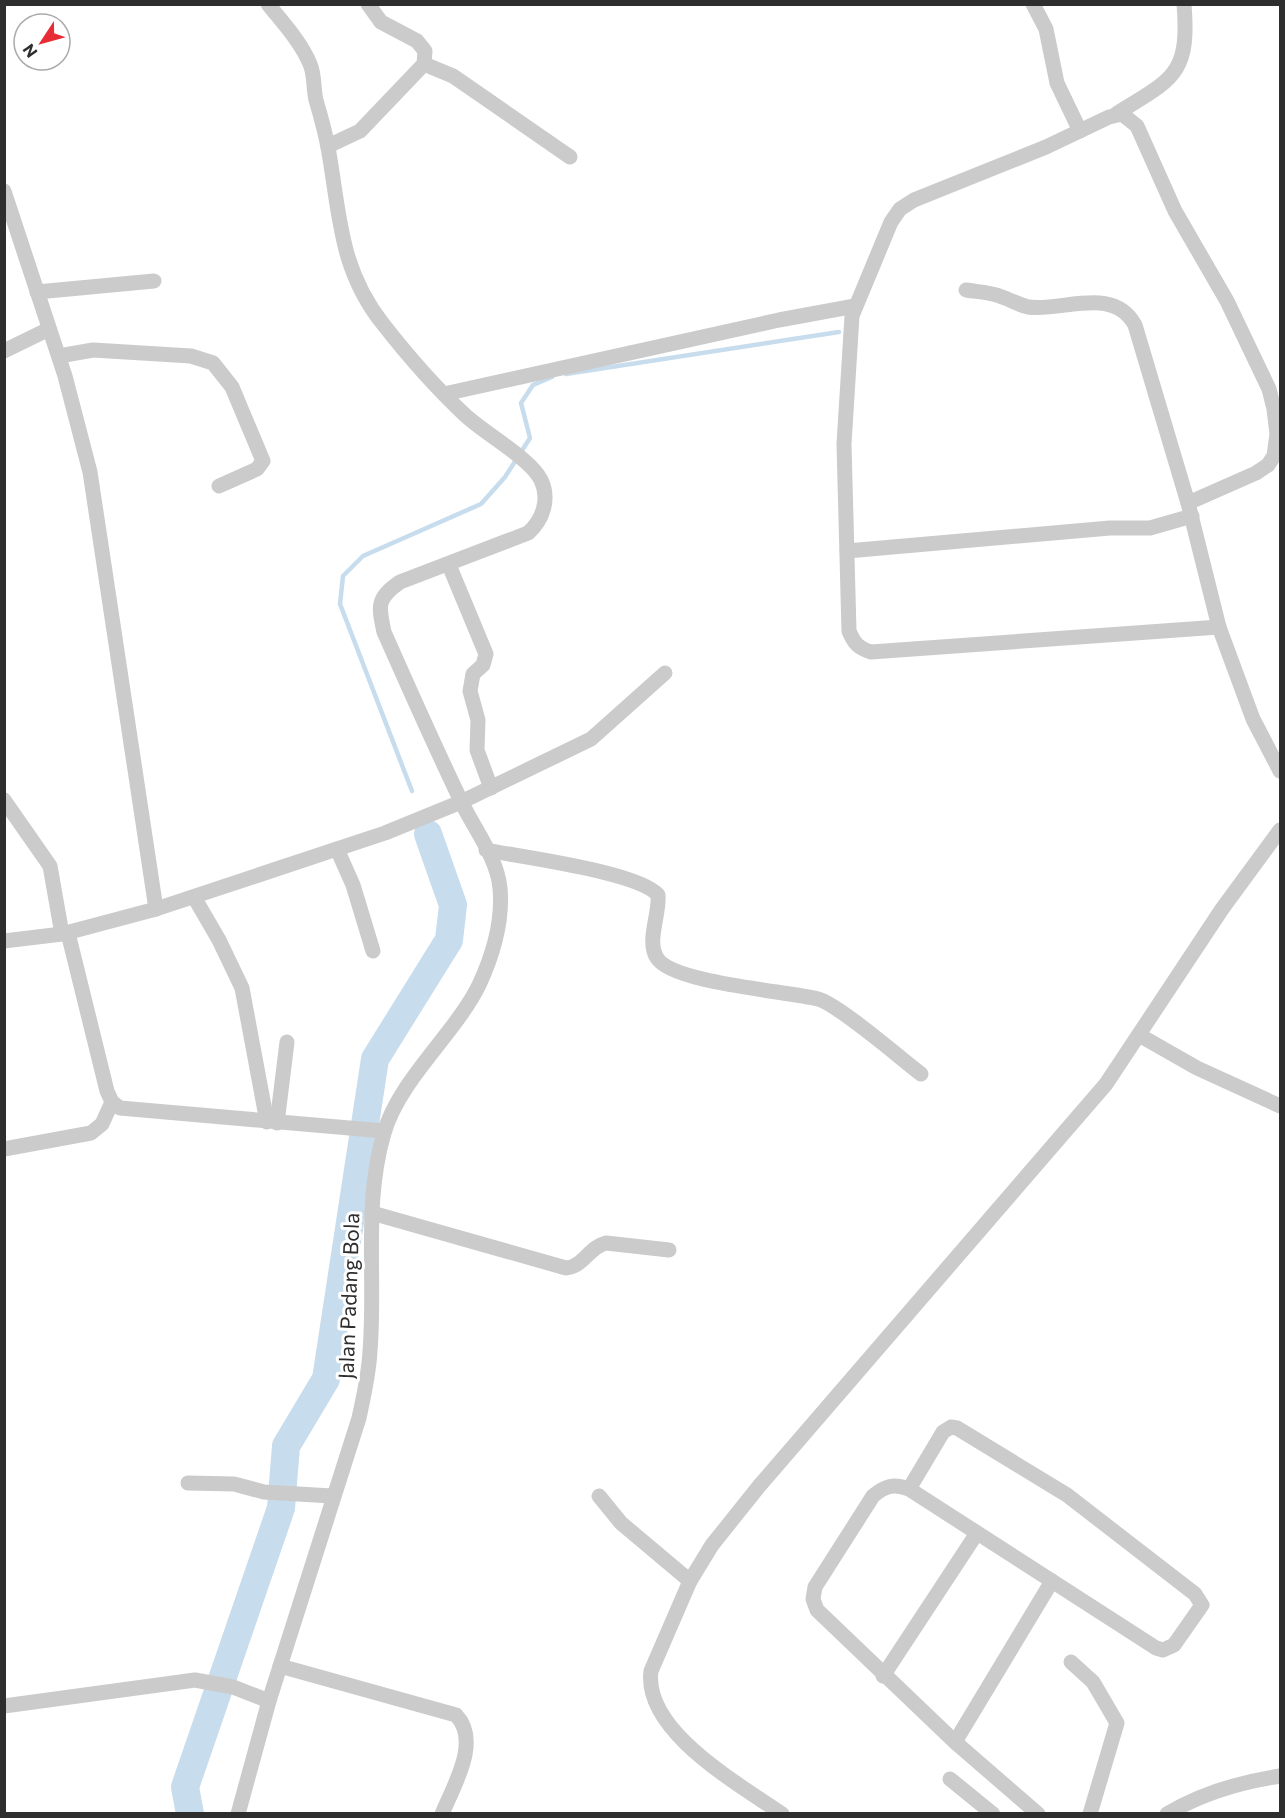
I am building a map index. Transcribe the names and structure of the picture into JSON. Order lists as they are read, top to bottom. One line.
{"streets":{"street":["Jalan Padang Bola"]},"north":"bottom left"}
